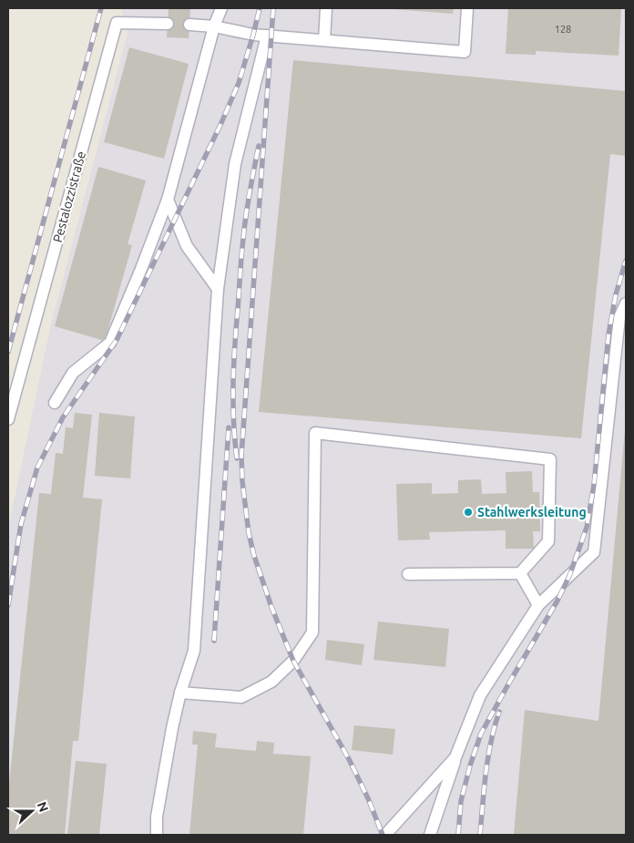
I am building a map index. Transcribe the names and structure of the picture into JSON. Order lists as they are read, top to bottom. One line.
{"streets":{"lane":["Pestalozzistraße"]},"places":["Stahlwerksleitung"],"house_numbers":["128"],"north":"right"}
